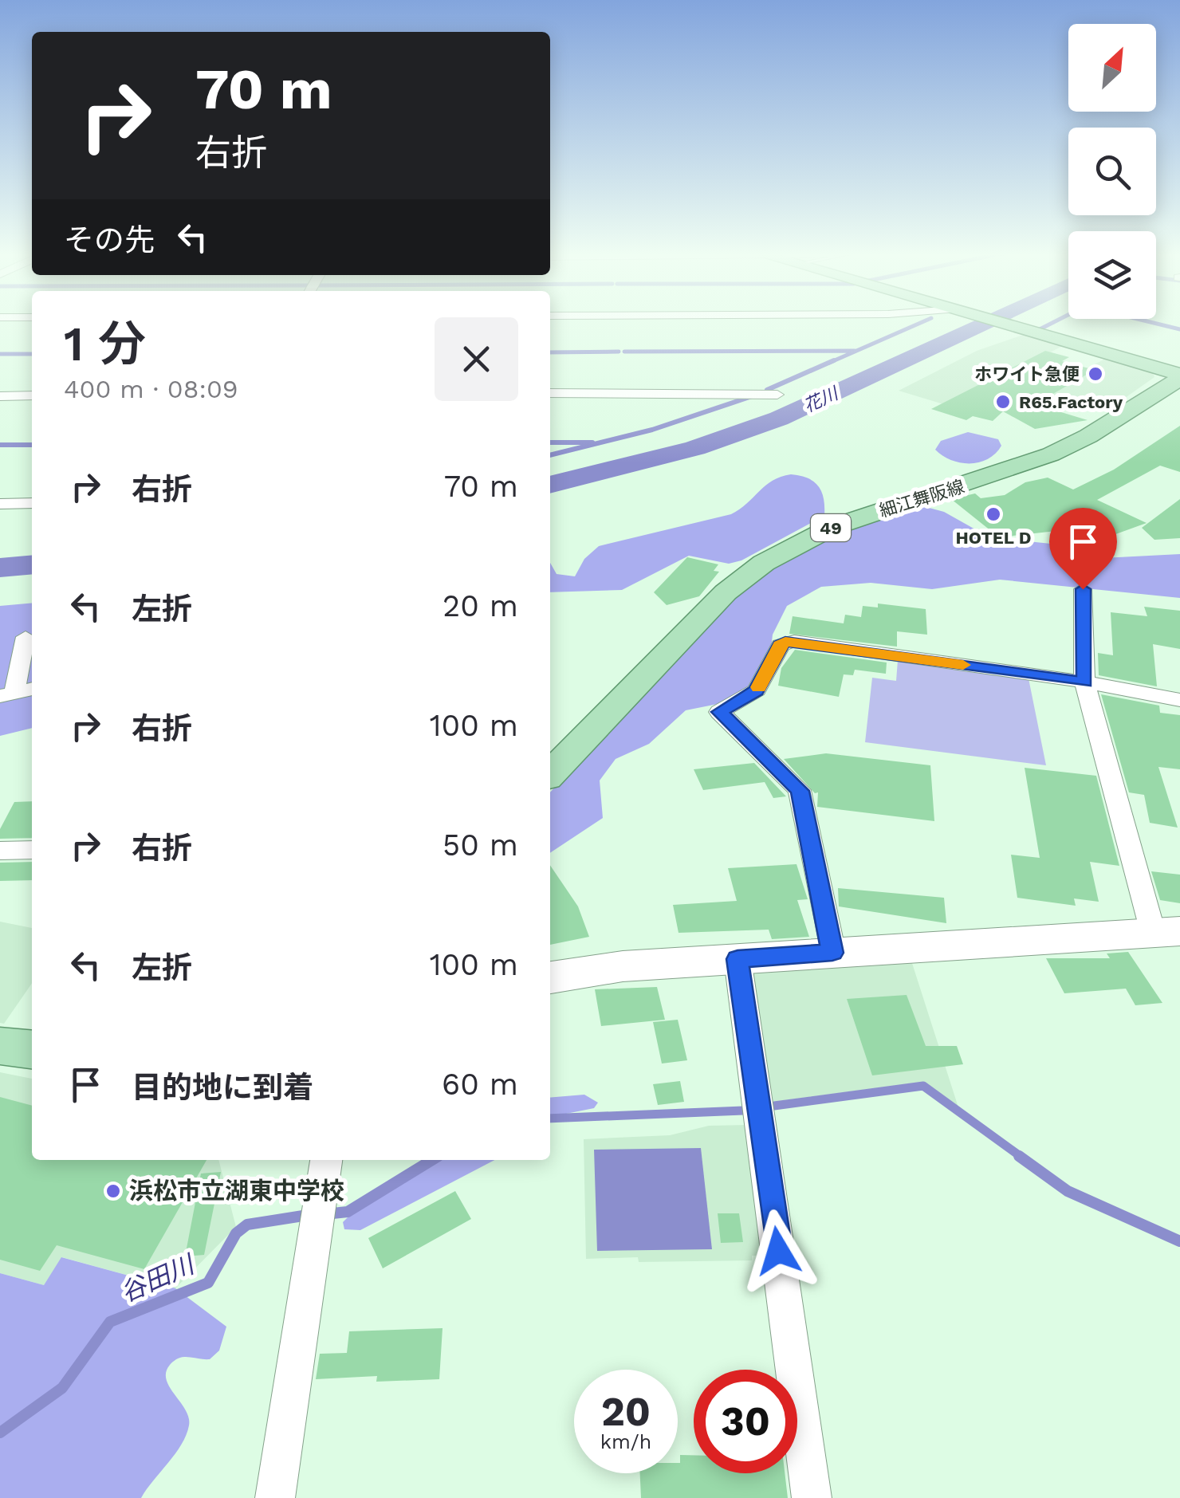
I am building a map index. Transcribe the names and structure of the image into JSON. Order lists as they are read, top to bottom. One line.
{"streets":{"main road":["細江舞阪線","49"]},"water":["花川","谷田川"],"places":["ホワイト急便","R65.Factory","HOTEL D","浜松市立湖東中学校"],"north":"top right","page":{"turn":["70 m","右折"],"then":"その先","heading":["1 分","400 m · 08:09"],"list":[{"name":"右折","value":"70 m"},{"name":"左折","value":"20 m"},{"name":"右折","value":"100 m"},{"name":"右折","value":"50 m"},{"name":"左折","value":"100 m"},{"name":"目的地に到着","value":"60 m"}],"speed":"20 km/h","limit":"30"}}
